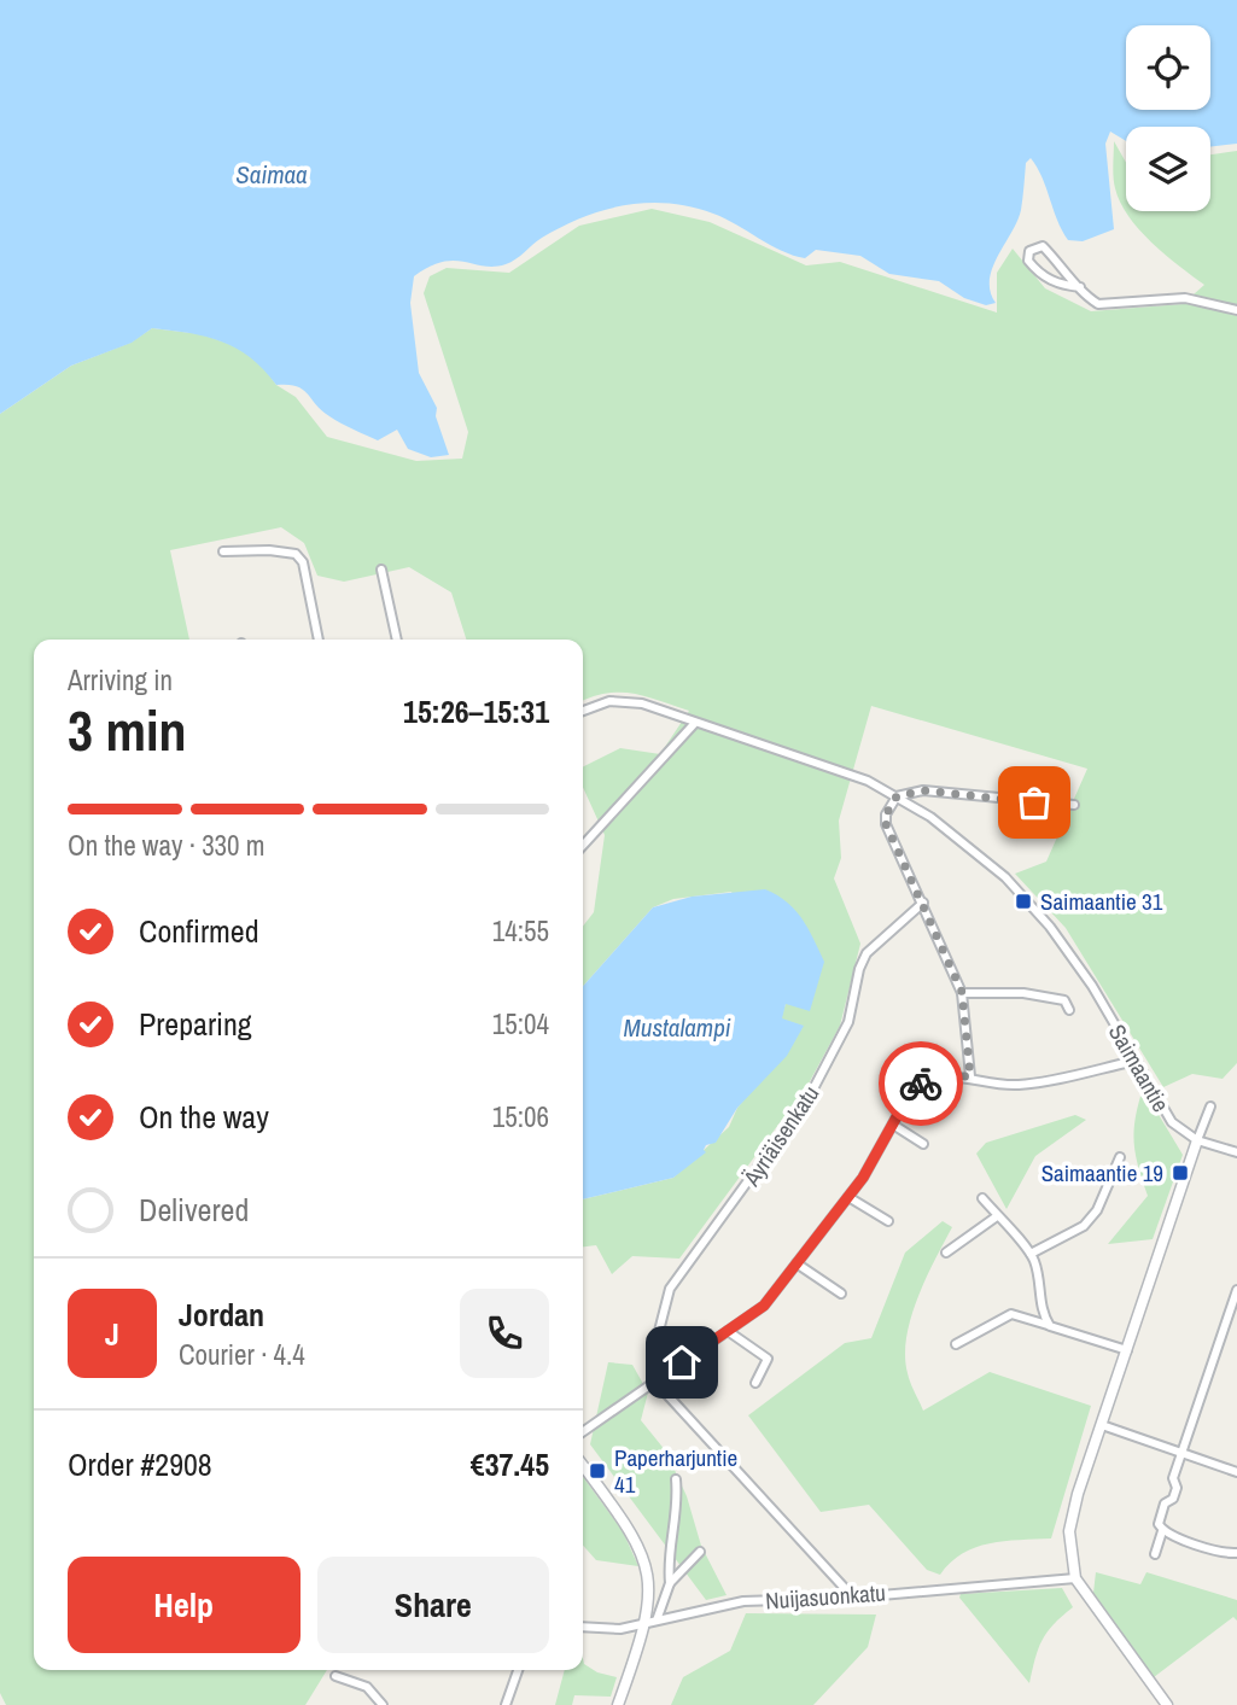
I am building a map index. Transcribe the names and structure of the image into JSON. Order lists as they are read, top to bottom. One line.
{"streets":{"street":["Saimaantie","Äyriäisenkatu","Nuijasuonkatu"]},"water":["Saimaa","Mustalampi"],"places":{"transit":["Saimaantie 31","Saimaantie 19","Paperharjuntie 41"]},"page":{"heading":["3 min","Arriving in","15:26–15:31"],"panel":["Jordan","Courier · 4.4","Order #2908","€37.45"],"bar":"On the way · 330 m","list":[["Confirmed","14:55"],["Preparing","15:04"],["On the way","15:06"],"Delivered"],"round":"J","buttons":["Help","Share"]}}
